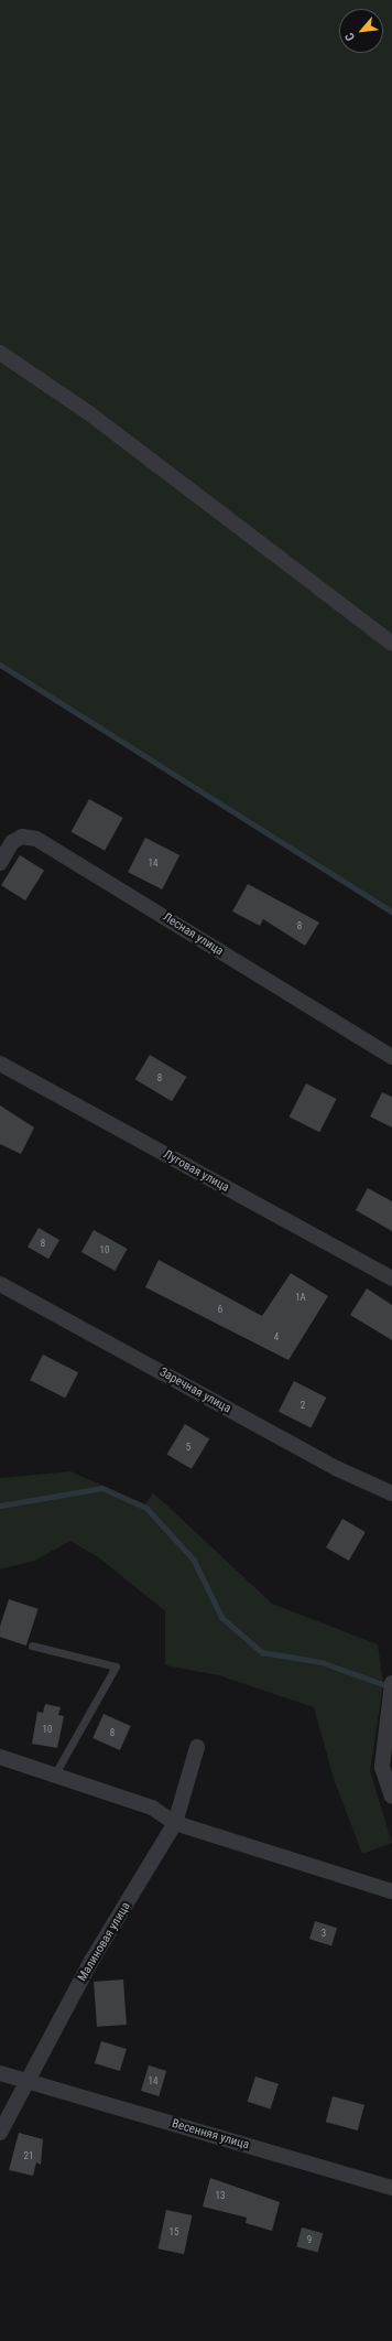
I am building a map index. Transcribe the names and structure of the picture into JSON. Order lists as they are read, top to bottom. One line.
{"streets":{"street":["Лесная улица","Луговая улица","Заречная улица","Малиновая улица","Весенняя улица"]},"crossings":[["Малиновая улица","Весенняя улица"]],"house_numbers":["14","8","8","8","10","1А","6","4","2","5","10","8","3","14","21","13","15","9"],"north":"bottom left"}
